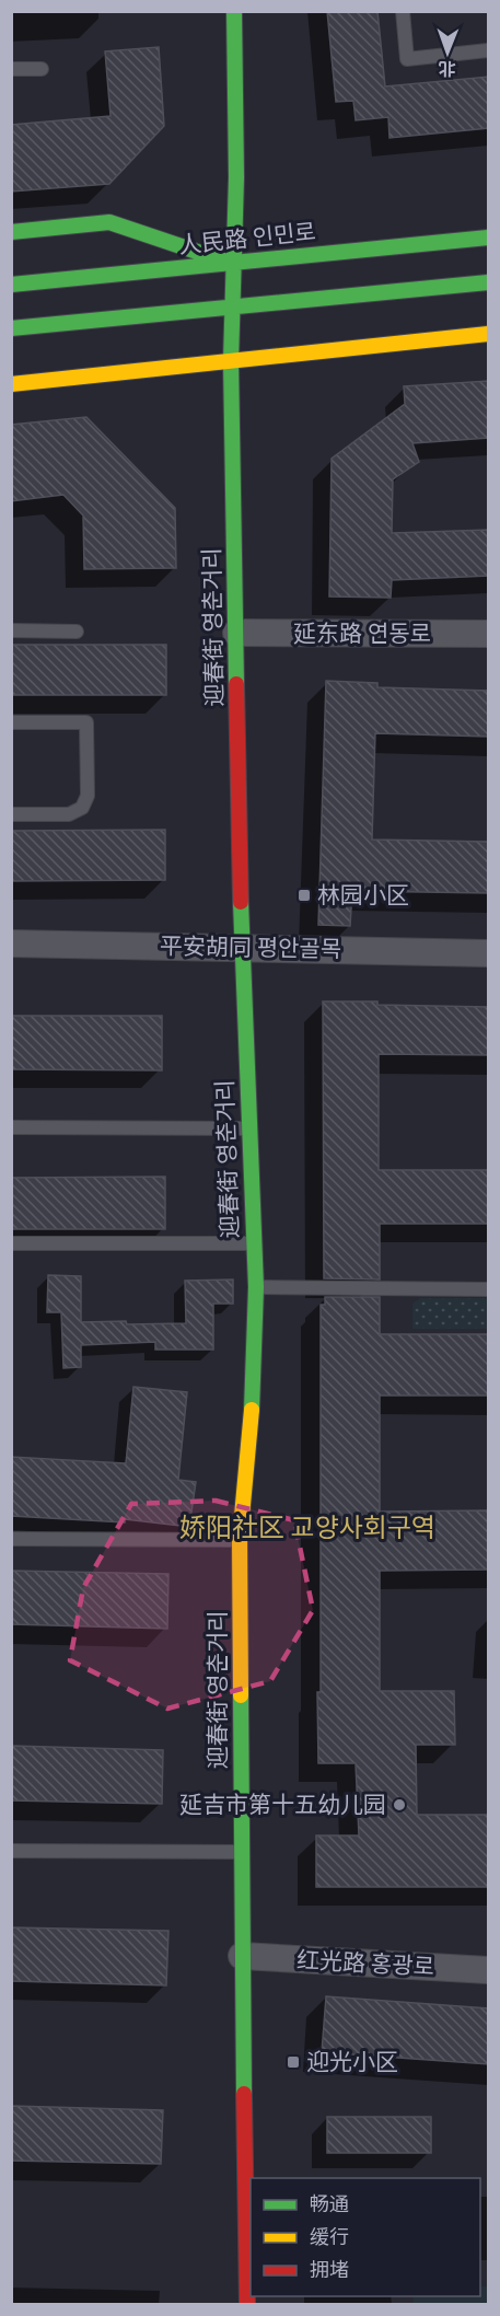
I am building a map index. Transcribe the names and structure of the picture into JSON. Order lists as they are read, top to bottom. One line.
{"streets":{"street":["人民路 인민로","迎春街 영춘거리","延东路 연동로","平安胡同 평안골목","红光路 홍광로"]},"crossings":[["人民路 인민로","迎春街 영춘거리"],["迎春街 영춘거리","延东路 연동로"],["迎春街 영춘거리","平安胡同 평안골목"],["迎春街 영춘거리","红光路 홍광로"]],"districts":["娇阳社区 교양사회구역"],"places":{"transit":["林园小区","迎光小区"],"other":["延吉市第十五幼儿园"]},"legend":["畅通","缓行","拥堵"],"north":"bottom"}
